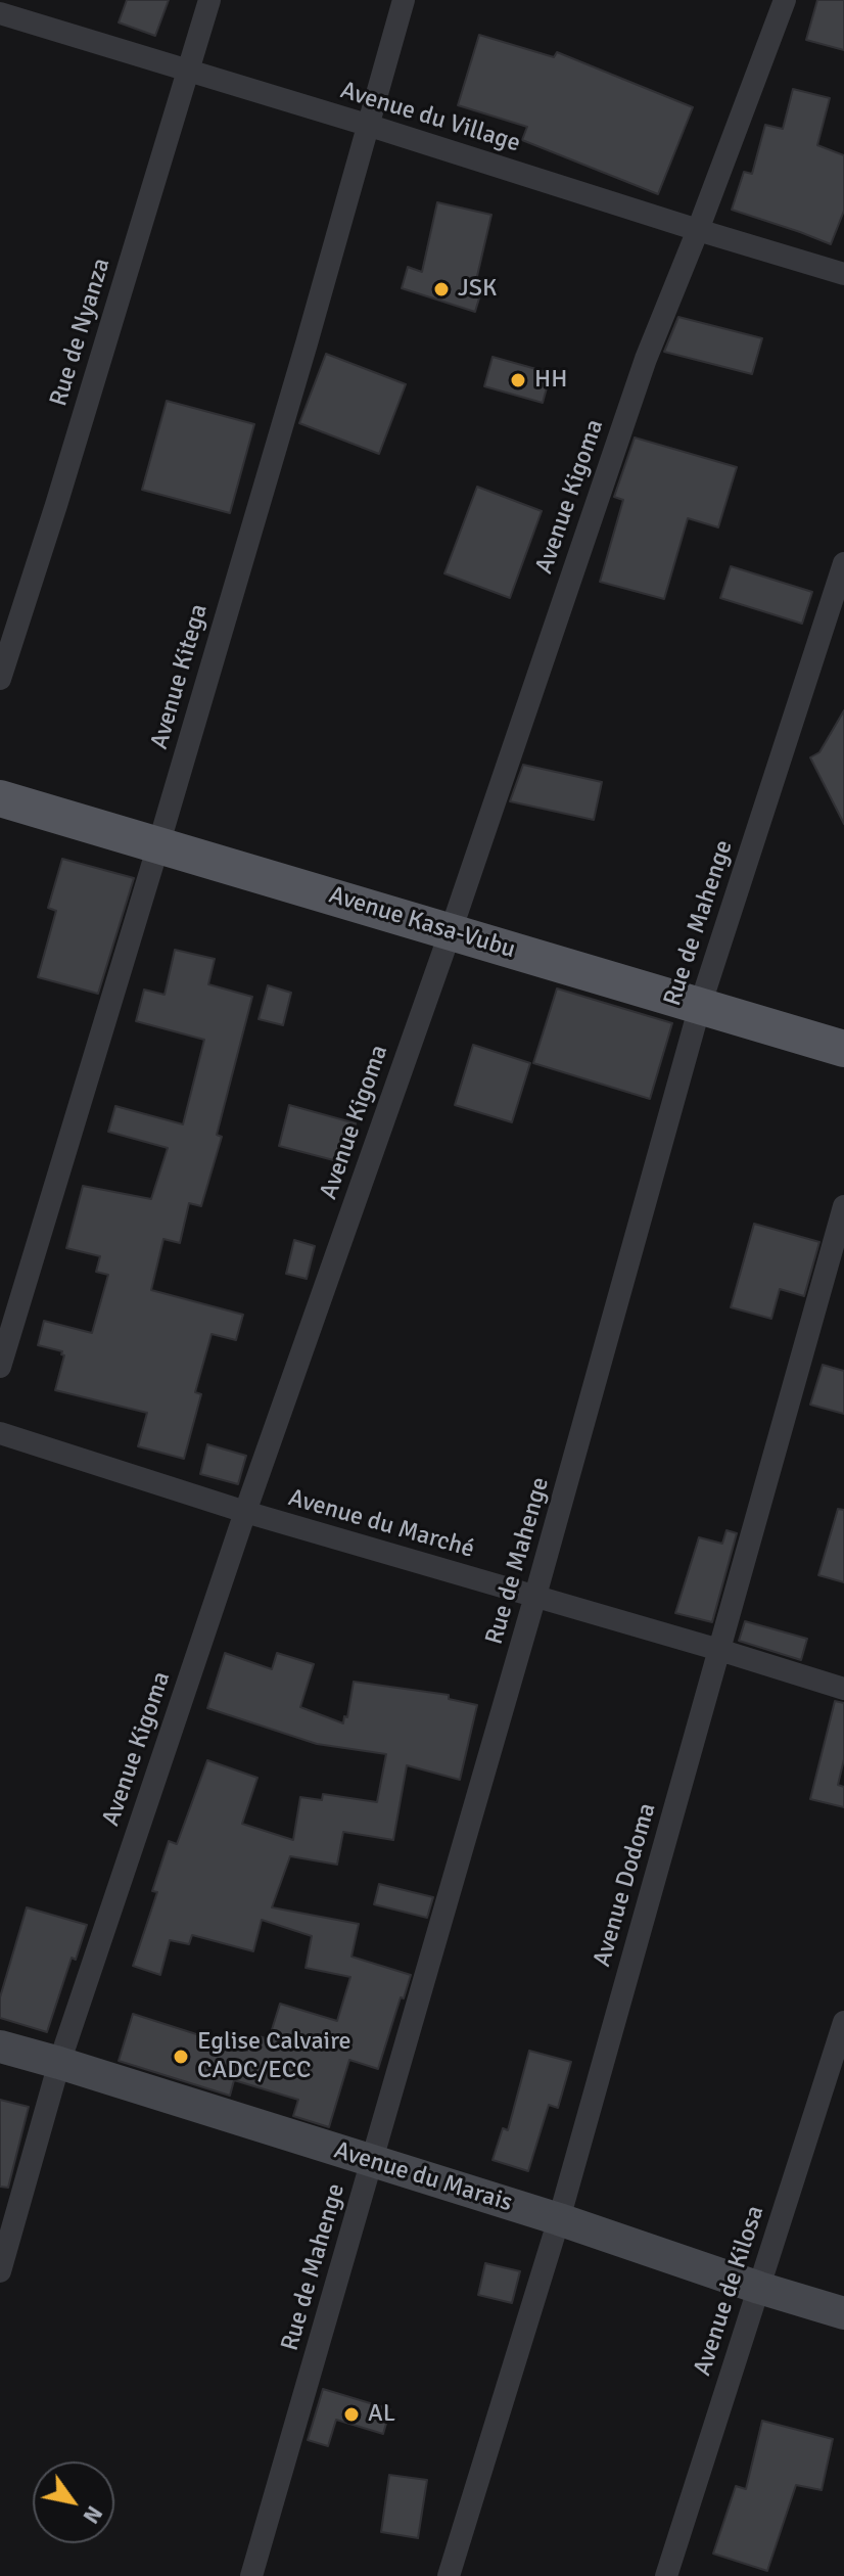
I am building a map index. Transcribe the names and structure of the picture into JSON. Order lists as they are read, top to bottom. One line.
{"streets":{"main road":["Avenue Kasa-Vubu"],"street":["Avenue du Village","Rue de Nyanza","Avenue Kigoma","Avenue Kitega","Rue de Mahenge","Avenue du Marché","Avenue Dodoma","Avenue du Marais","Avenue de Kilosa"]},"crossings":[["Avenue du Village","Rue de Nyanza"],["Avenue du Village","Avenue Kigoma"],["Avenue du Village","Avenue Kitega"],["Avenue Kigoma","Avenue Kasa-Vubu"],["Avenue Kigoma","Avenue du Marché"],["Avenue Kigoma","Avenue du Marais"],["Avenue Kitega","Avenue Kasa-Vubu"],["Avenue Kasa-Vubu","Rue de Mahenge"],["Rue de Mahenge","Avenue du Marché"],["Rue de Mahenge","Avenue du Marais"],["Avenue du Marché","Avenue Dodoma"],["Avenue Dodoma","Avenue du Marais"],["Avenue du Marais","Avenue de Kilosa"]],"places":["JSK","HH","Eglise Calvaire CADC/ECC","AL"],"north":"bottom right"}
